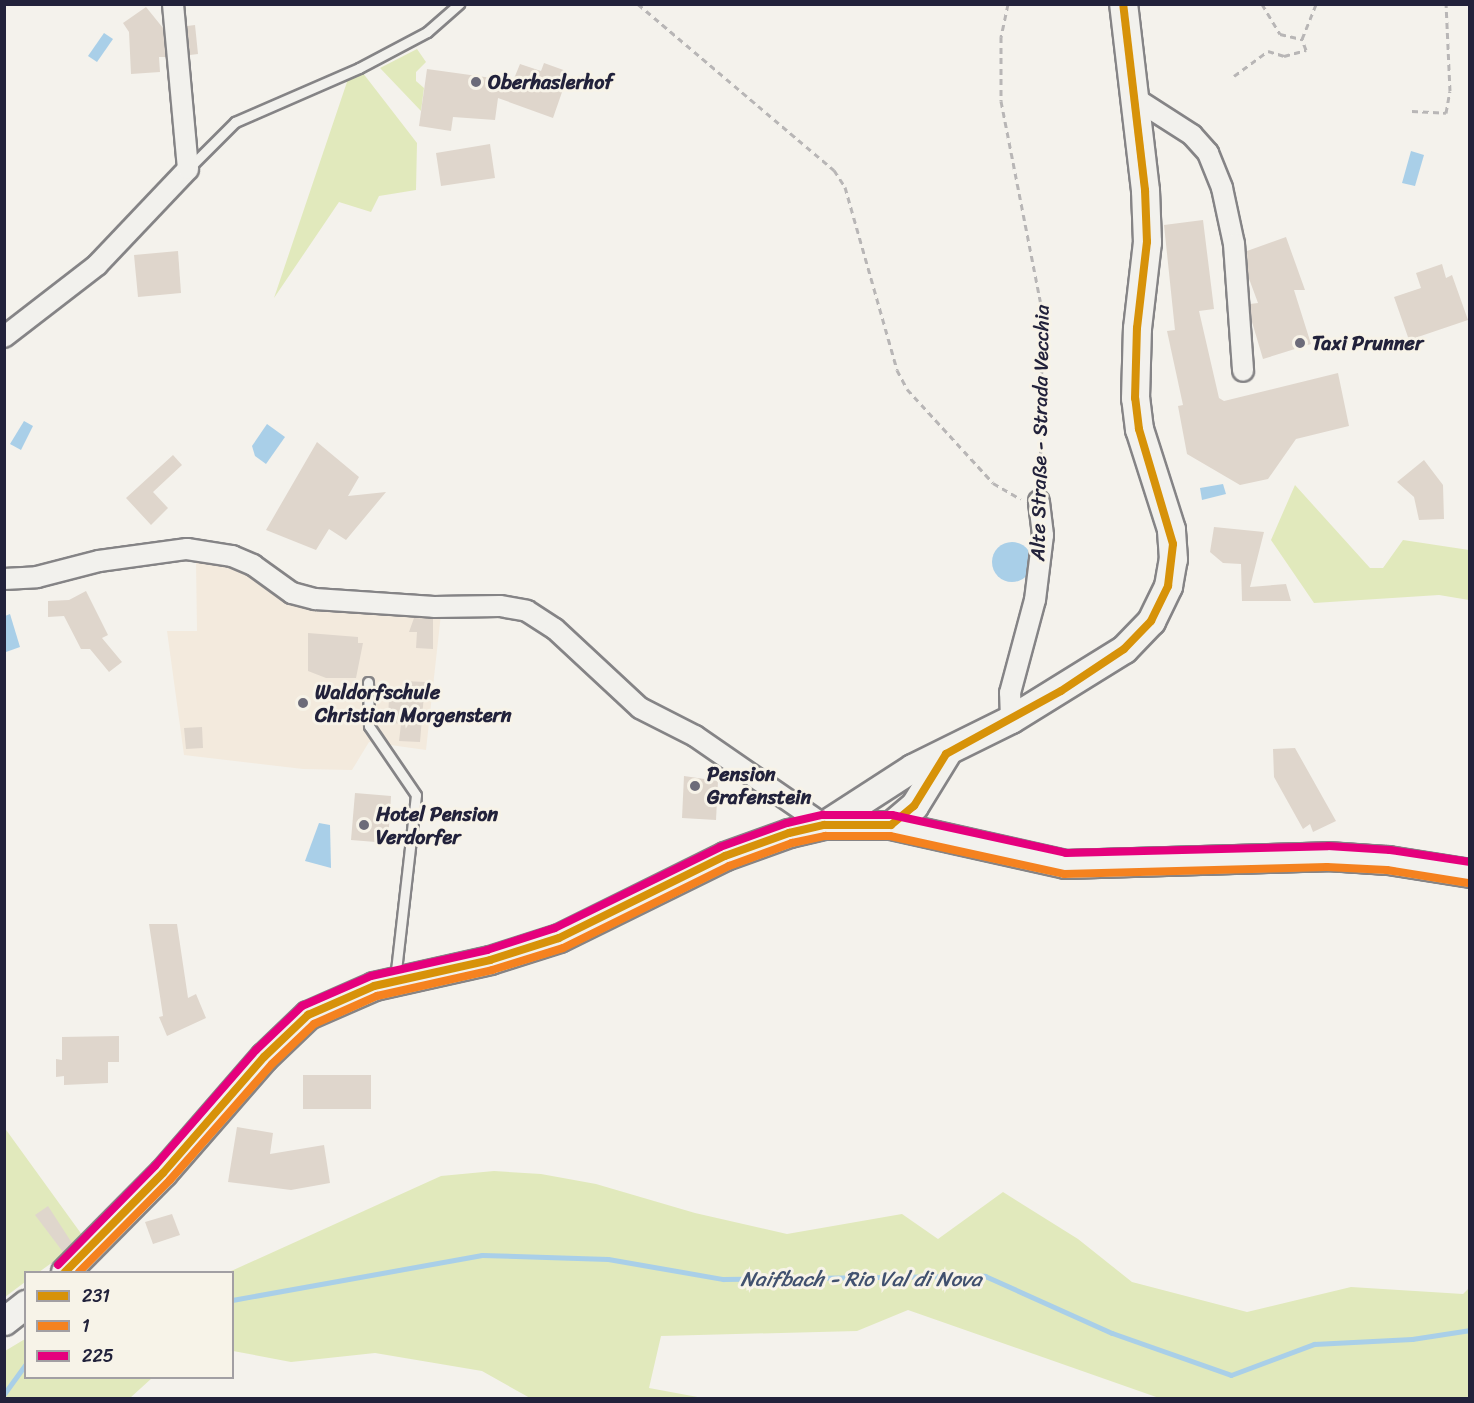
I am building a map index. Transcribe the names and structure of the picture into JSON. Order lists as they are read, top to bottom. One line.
{"streets":{"street":["Alte Straße - Strada Vecchia"]},"water":["Naifbach - Rio Val di Nova"],"places":["Oberhaslerhof","Taxi Prunner","Waldorfschule Christian Morgenstern","Pension Grafenstein","Hotel Pension Verdorfer"],"lines":["transit line 231","transit line 225","transit line 1"],"legend":["231","1","225"]}
